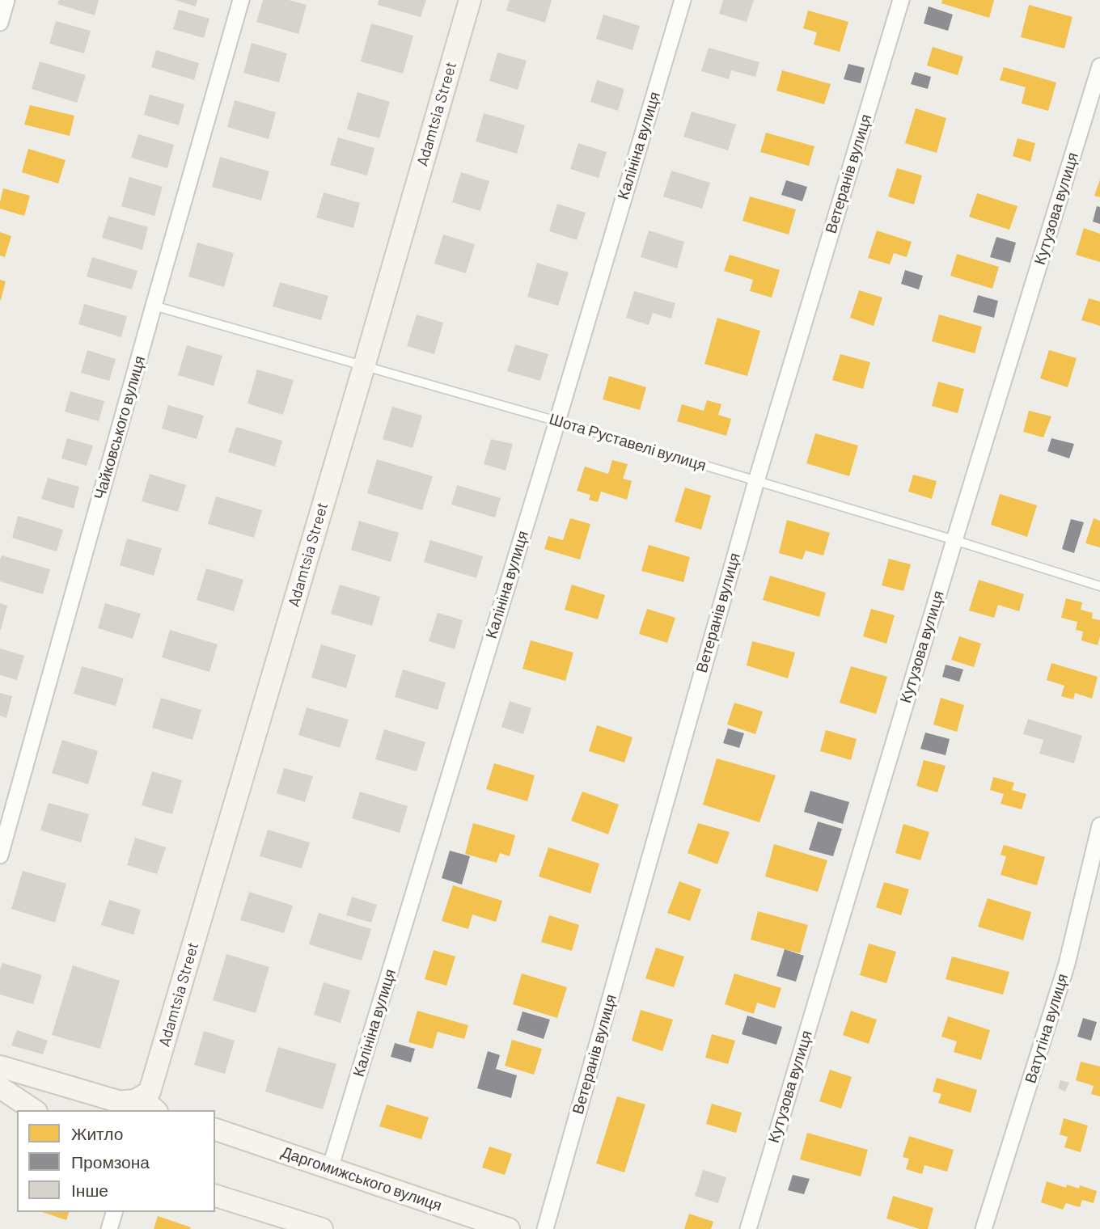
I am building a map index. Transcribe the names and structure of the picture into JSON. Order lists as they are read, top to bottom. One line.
{"streets":{"street":["Adamtsia Street","Калініна вулиця","Ветеранів вулиця","Кутузова вулиця","Чайковського вулиця","Ватутіна вулиця","Даргомижського вулиця"],"lane":["Шота Руставелі вулиця"]},"crossings":[["Adamtsia Street","Шота Руставелі вулиця"],["Калініна вулиця","Шота Руставелі вулиця"],["Калініна вулиця","Даргомижського вулиця"],["Ветеранів вулиця","Шота Руставелі вулиця"],["Кутузова вулиця","Шота Руставелі вулиця"],["Чайковського вулиця","Шота Руставелі вулиця"]],"legend":["Житло","Промзона","Інше"]}
